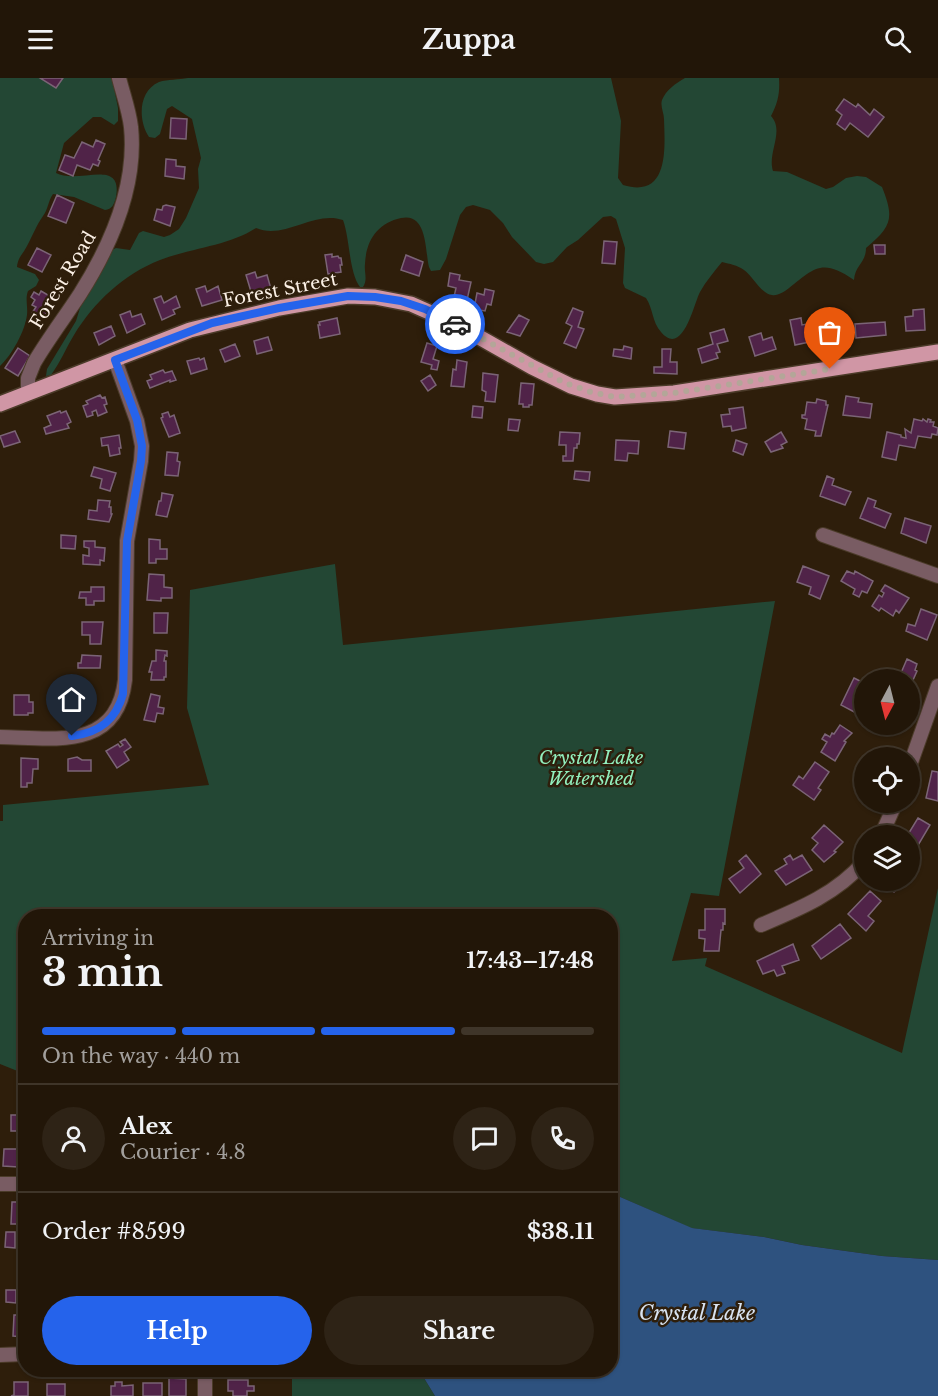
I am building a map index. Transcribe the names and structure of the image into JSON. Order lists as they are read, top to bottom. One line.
{"streets":{"main road":["Forest Street"],"street":["Forest Road"]},"crossings":[["Forest Road","Forest Street"]],"water":["Crystal Lake"],"parks":["Crystal Lake Watershed"],"north":"bottom","page":{"header":"Zuppa","heading":["3 min","Arriving in","17:43–17:48"],"panel":["Alex","Courier · 4.8","Order #8599","$38.11"],"bar":"On the way · 440 m","buttons":["Help","Share"]}}
